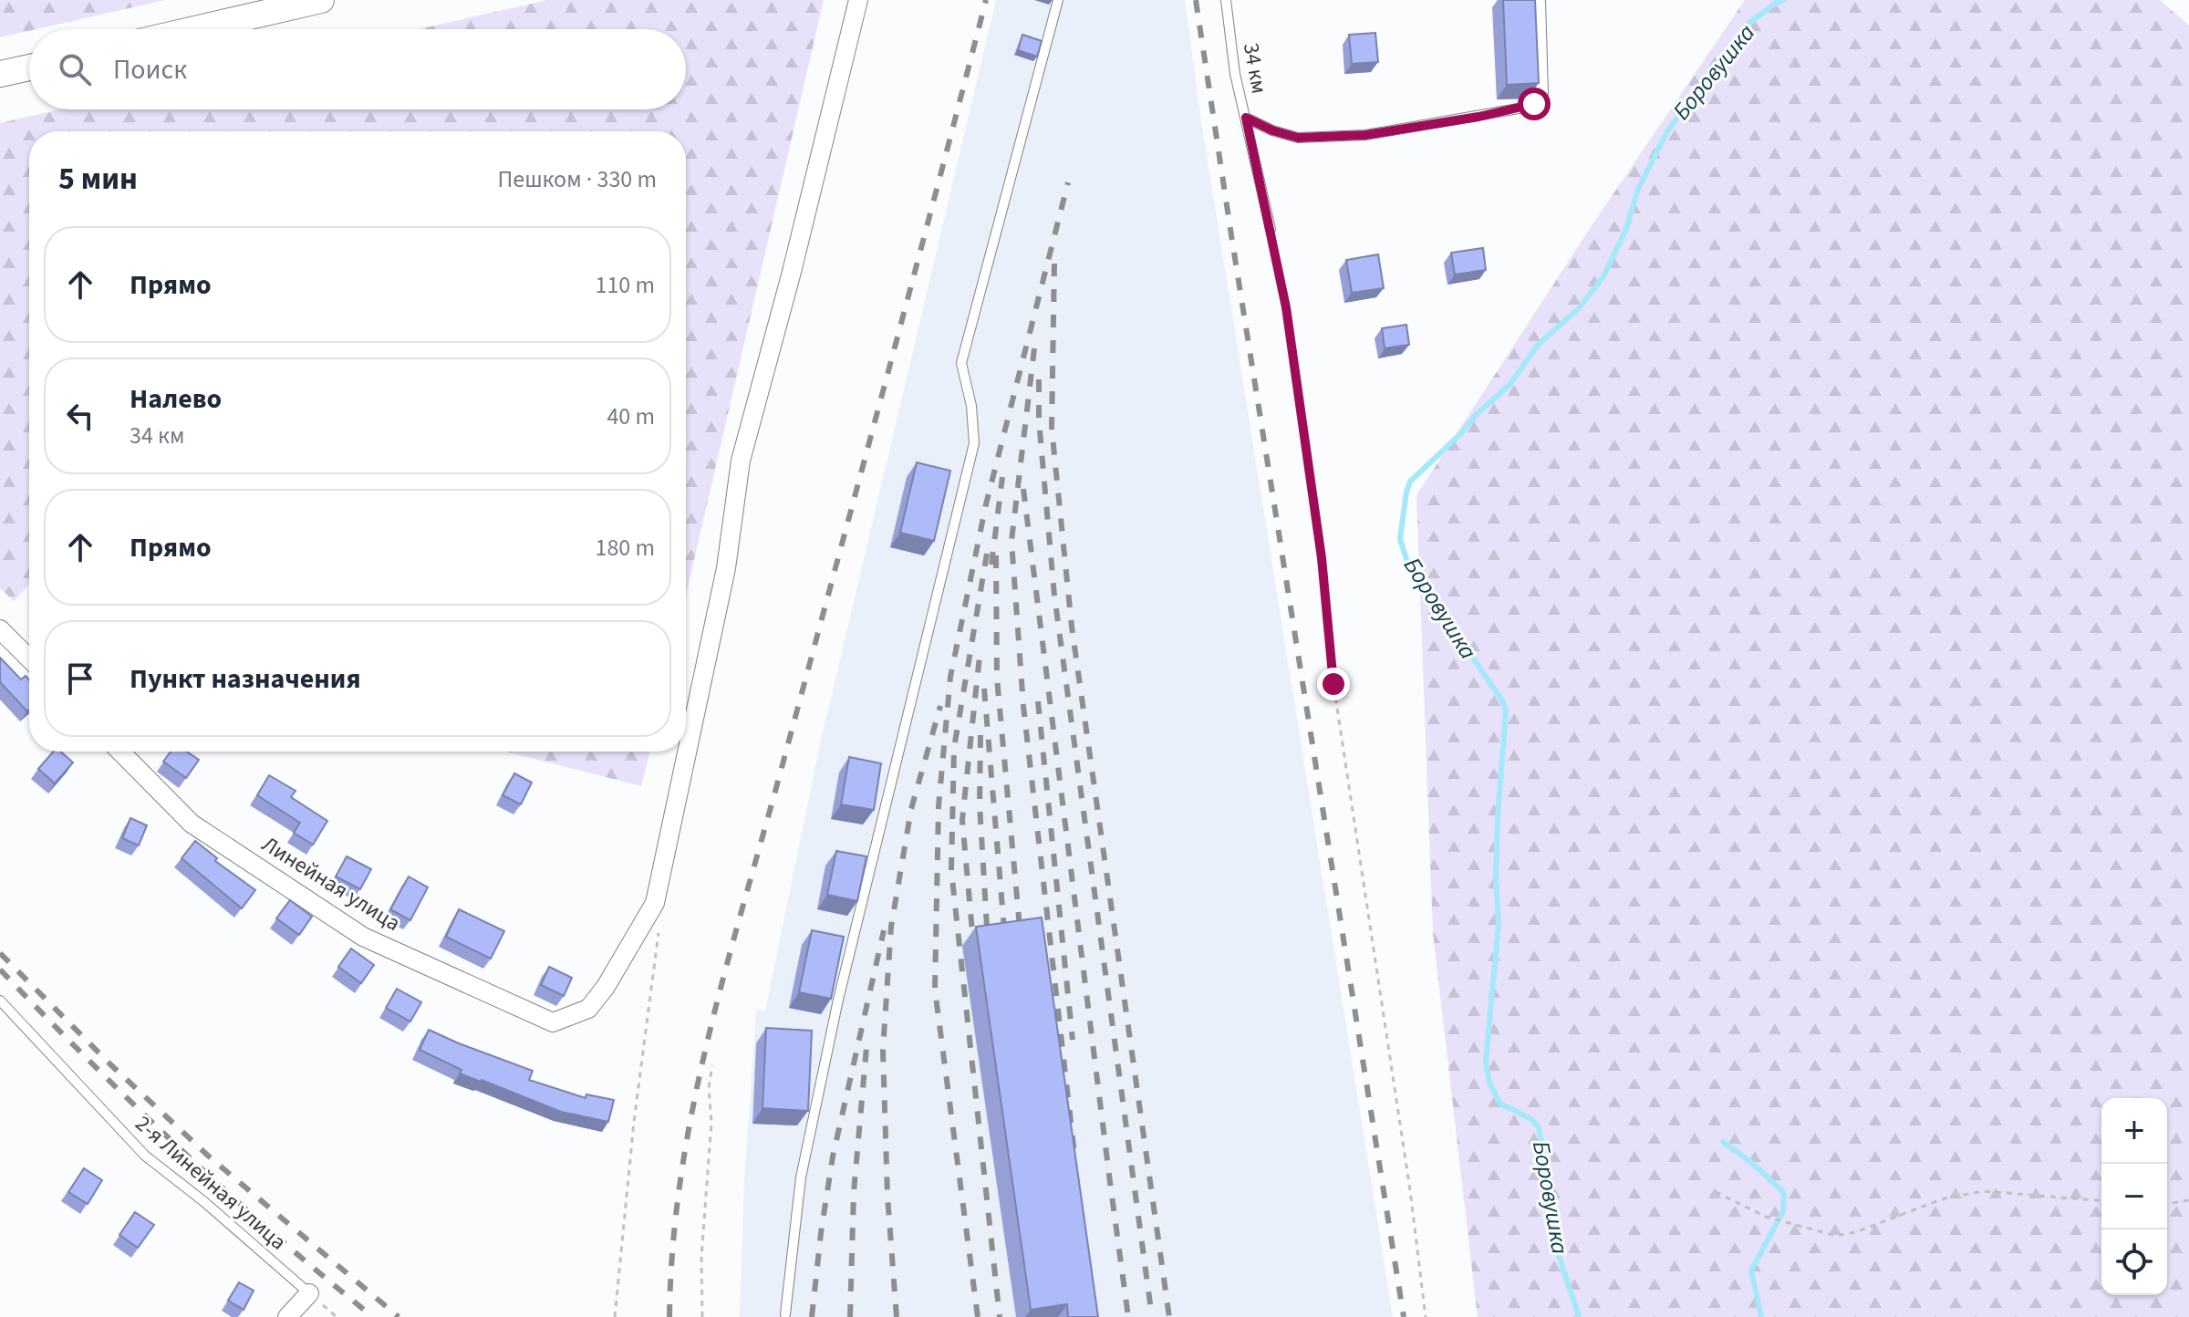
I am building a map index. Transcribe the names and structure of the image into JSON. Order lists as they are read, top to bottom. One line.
{"streets":{"street":["Линейная улица"],"lane":["34 км","2-я Линейная улица"]},"water":["Боровушка"],"page":{"search":"Поиск","heading":["5 мин","Пешком · 330 m"],"list":[["Прямо","110 m"],["Налево","34 км","40 m"],["Прямо","180 m"],"Пункт назначения"],"map_buttons":["+","−"]}}
